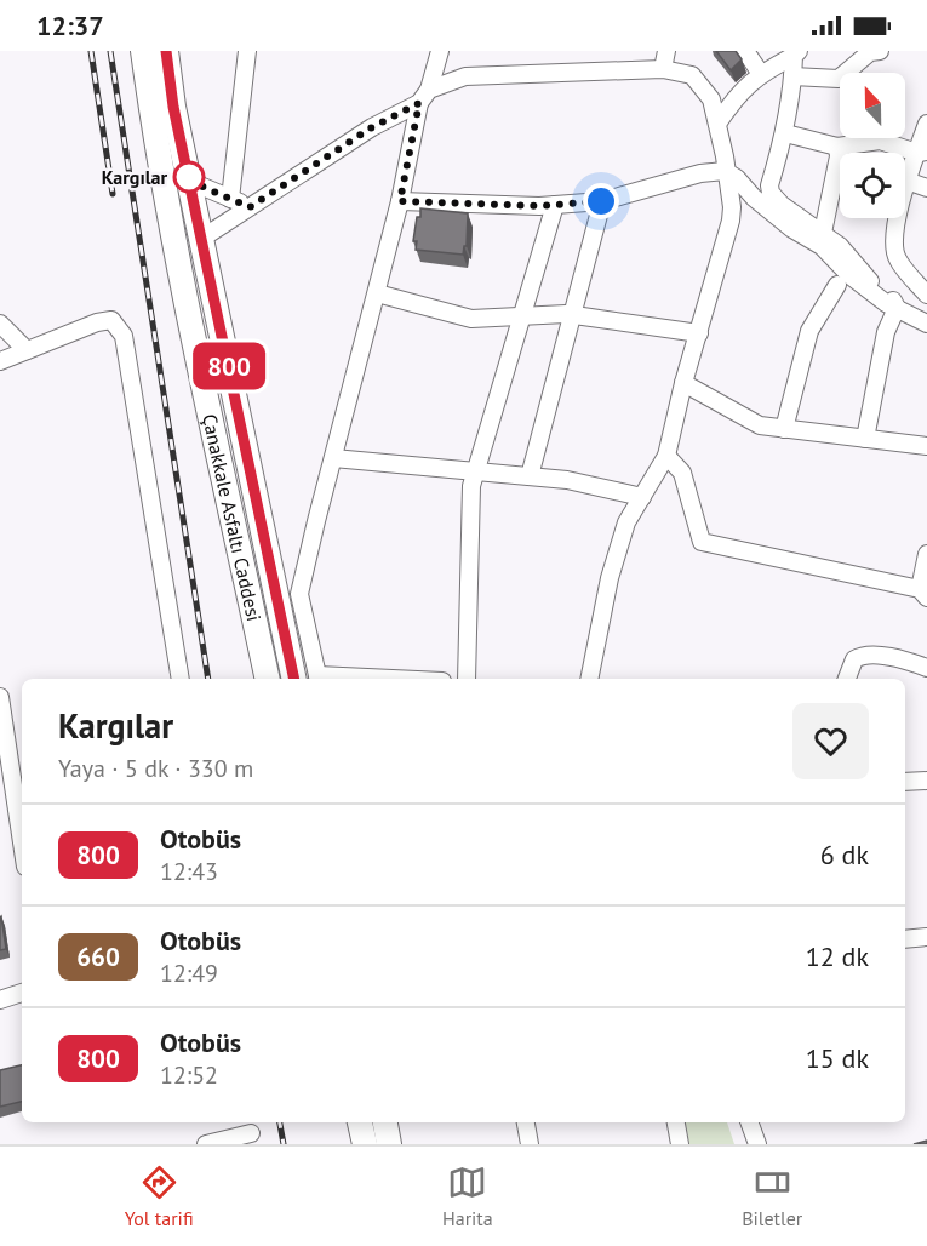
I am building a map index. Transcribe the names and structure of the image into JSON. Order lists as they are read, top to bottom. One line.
{"streets":{"highway":["Çanakkale Asfaltı Caddesi"]},"places":["Kargılar"],"lines":["bus line 800"],"north":"top","page":{"status":"12:37","on_map":"800","heading":["Kargılar","Yaya · 5 dk · 330 m"],"list":[{"mark":"800","name":"Otobüs","note":"12:43","value":"6 dk"},{"mark":"660","name":"Otobüs","note":"12:49","value":"12 dk"},{"mark":"800","name":"Otobüs","note":"12:52","value":"15 dk"}],"tabs":["Yol tarifi","Harita","Biletler"]}}
